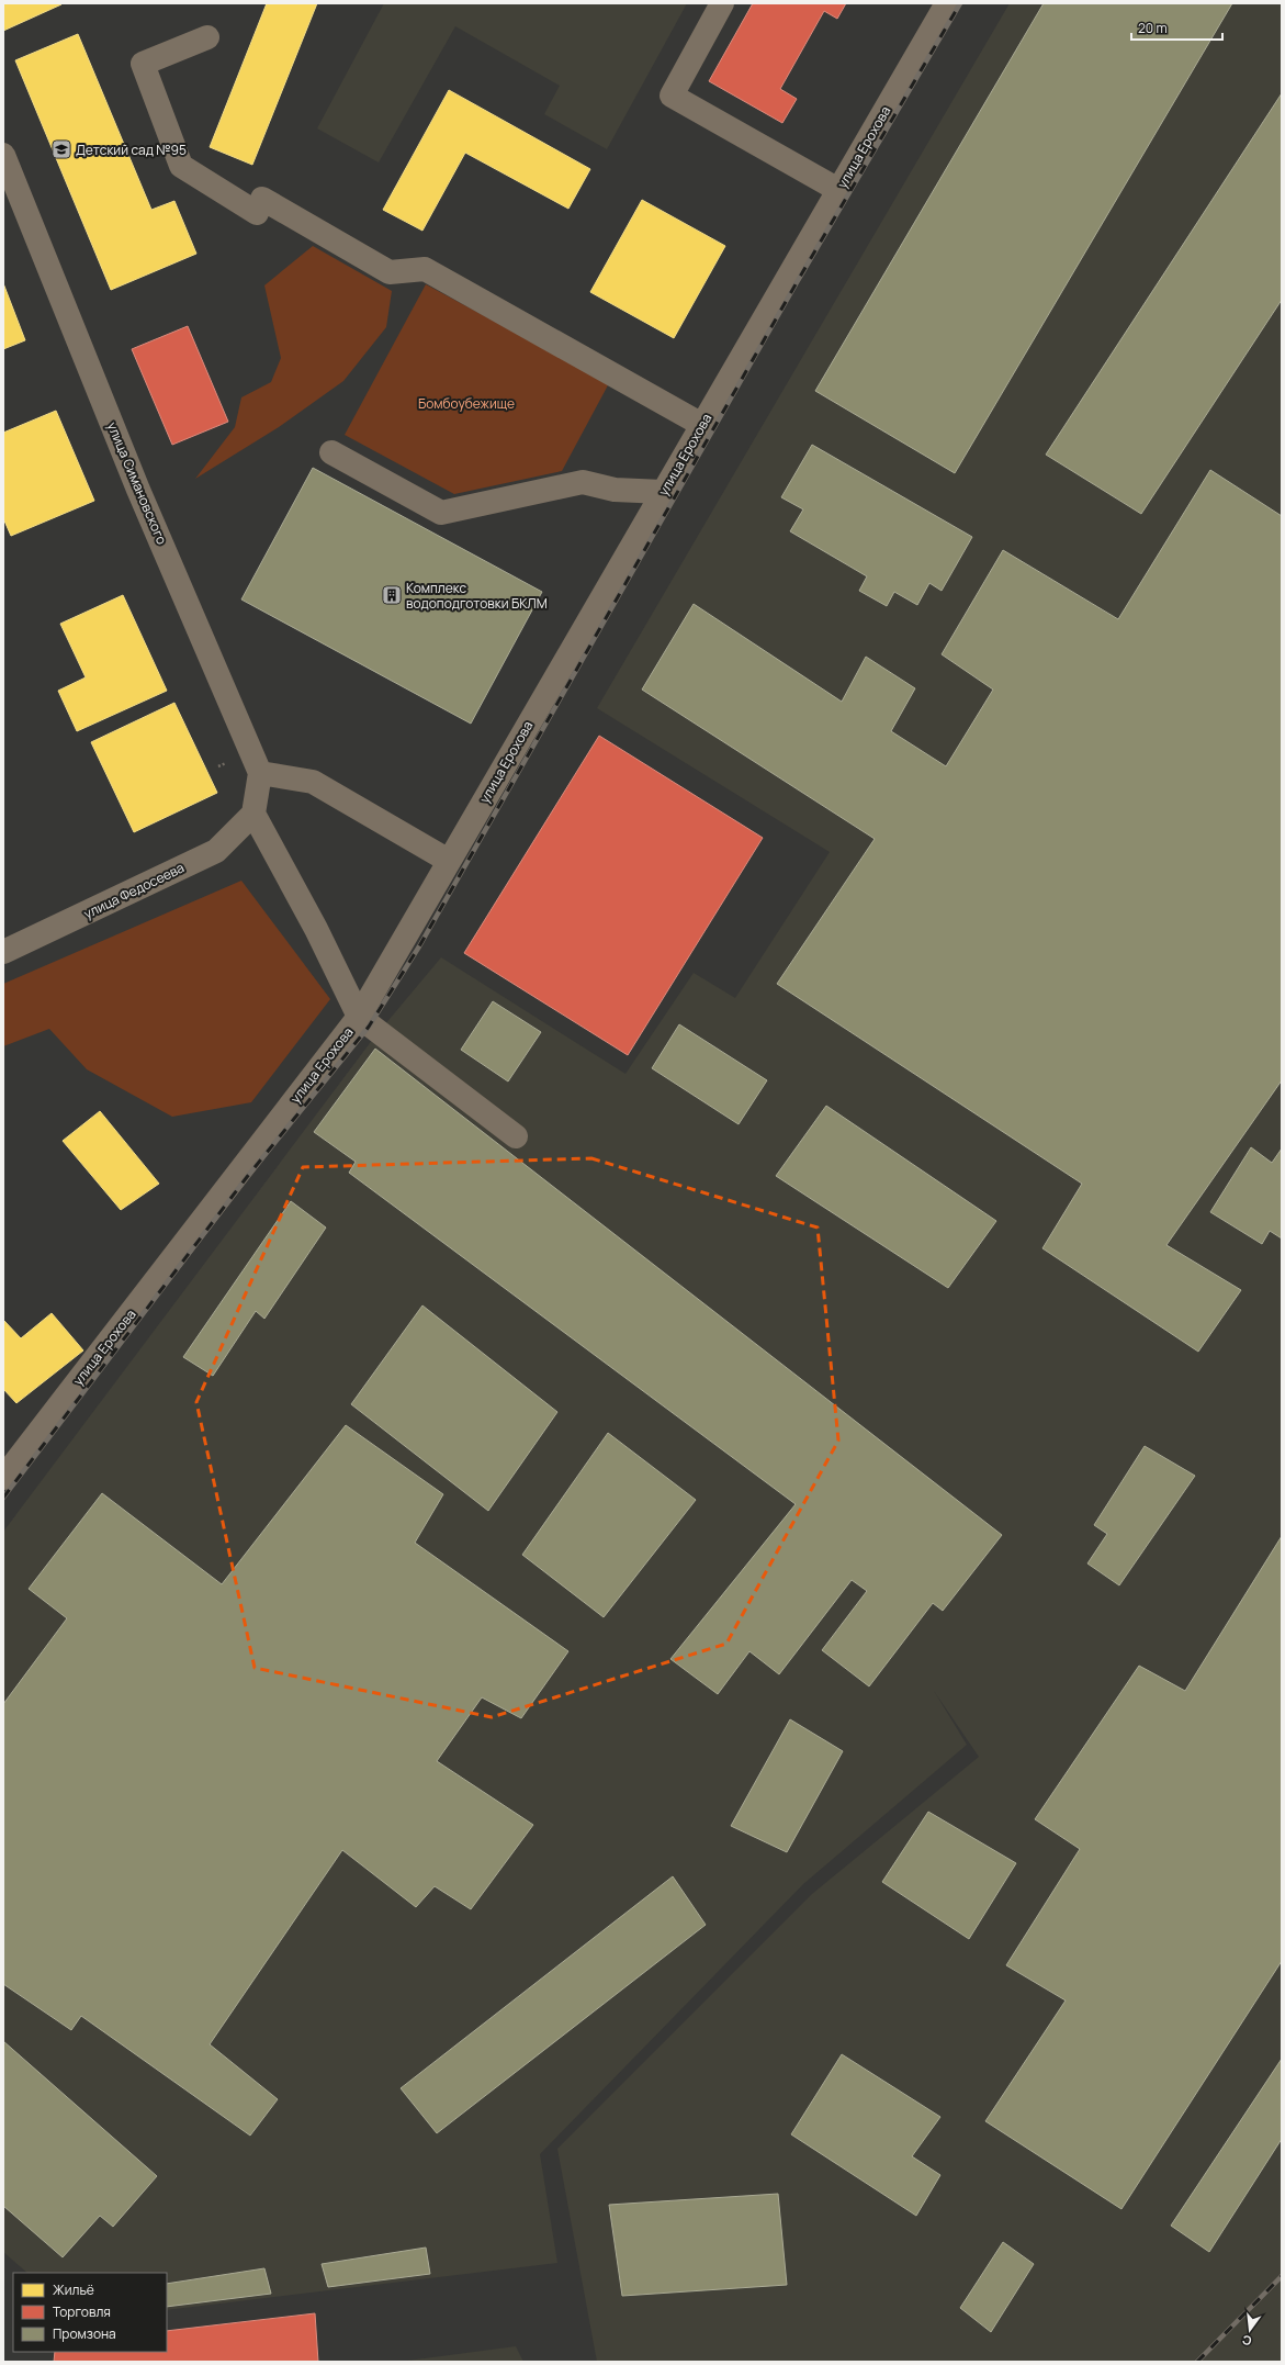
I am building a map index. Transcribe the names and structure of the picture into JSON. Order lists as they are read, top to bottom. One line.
{"streets":{"street":["улица Ерохова","улица Симановского","улица Федосеева"]},"parks":["Бомбоубежище"],"places":{"school or university":["Детский сад №95"],"building":["Комплекс водоподготовки БКЛМ"]},"legend":["Жильё","Торговля","Промзона"],"scale_bar":"20 m","north":"bottom"}
